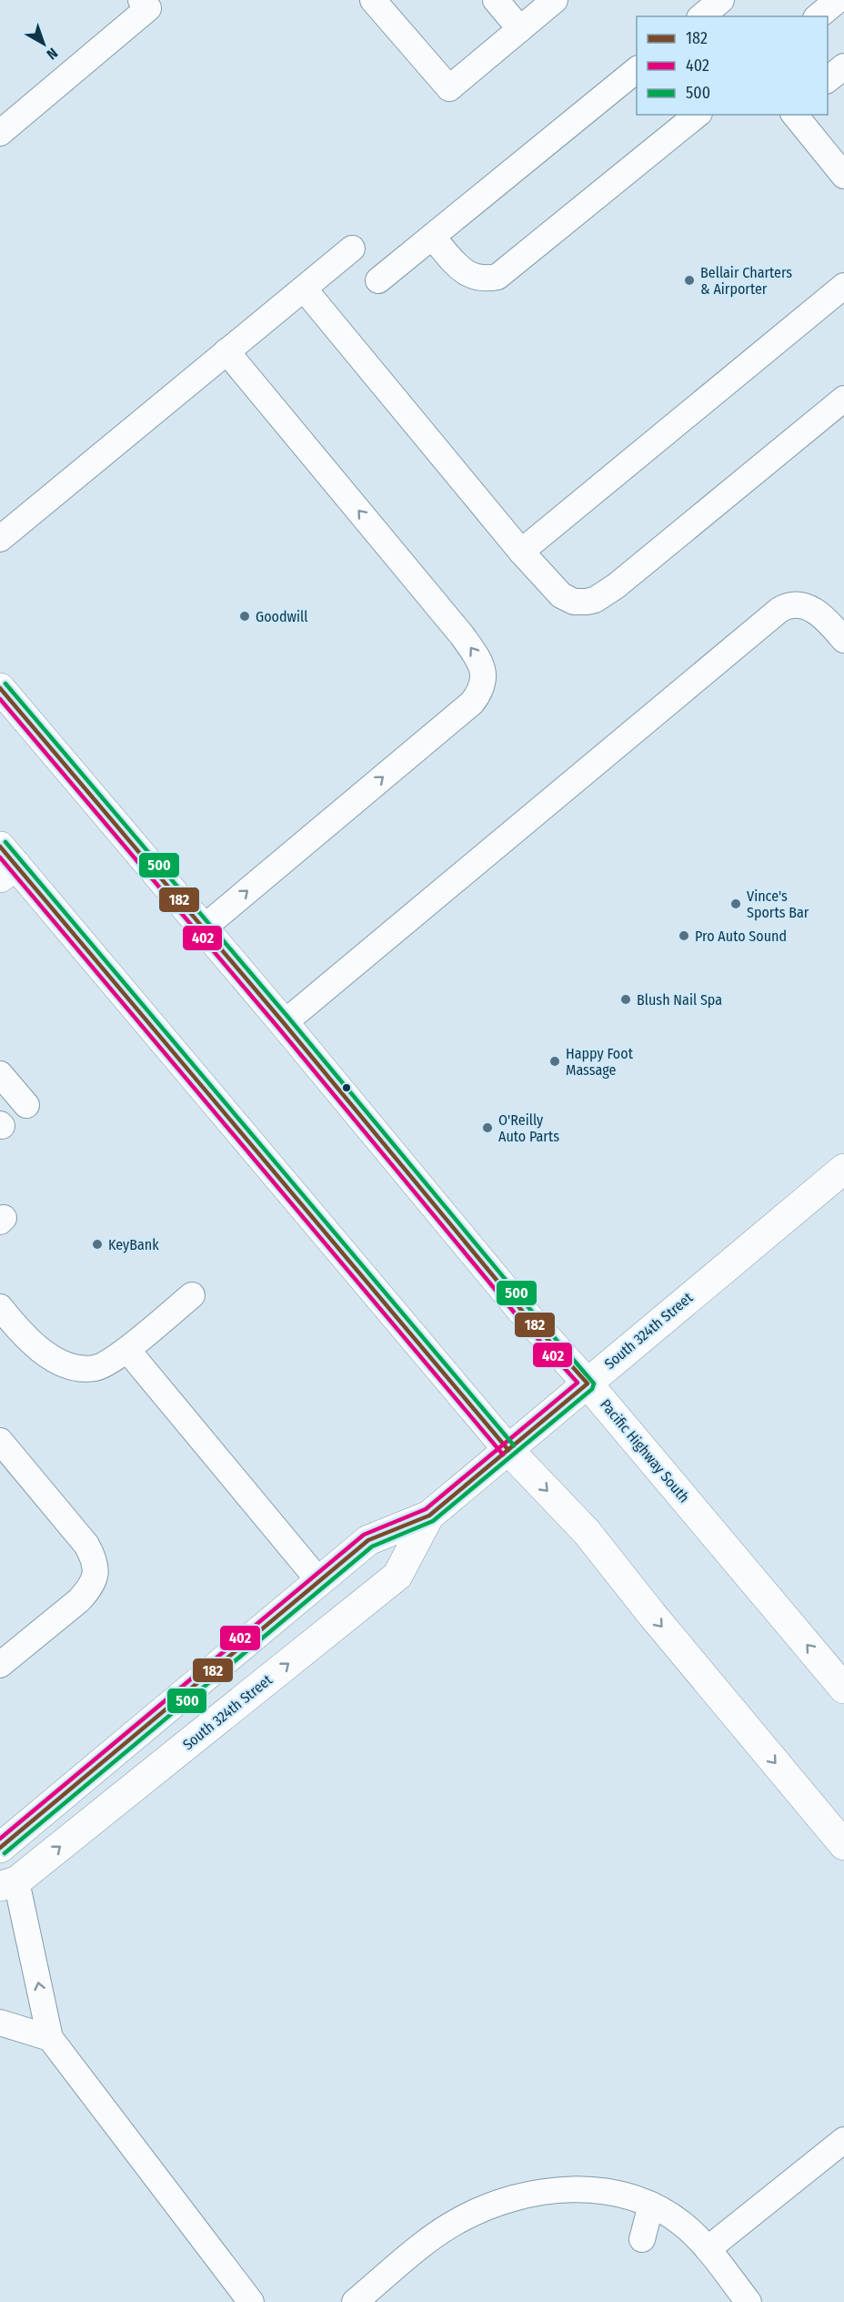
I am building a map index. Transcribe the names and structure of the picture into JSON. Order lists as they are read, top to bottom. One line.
{"streets":{"main road":["South 324th Street","Pacific Highway South"]},"crossings":[["South 324th Street","Pacific Highway South"]],"places":["Bellair Charters & Airporter","Goodwill","Vince's Sports Bar","Pro Auto Sound","Blush Nail Spa","Happy Foot Massage","O'Reilly Auto Parts","KeyBank"],"lines":["transit line 500","transit line 182","transit line 402"],"legend":["182","402","500"],"north":"bottom right"}
